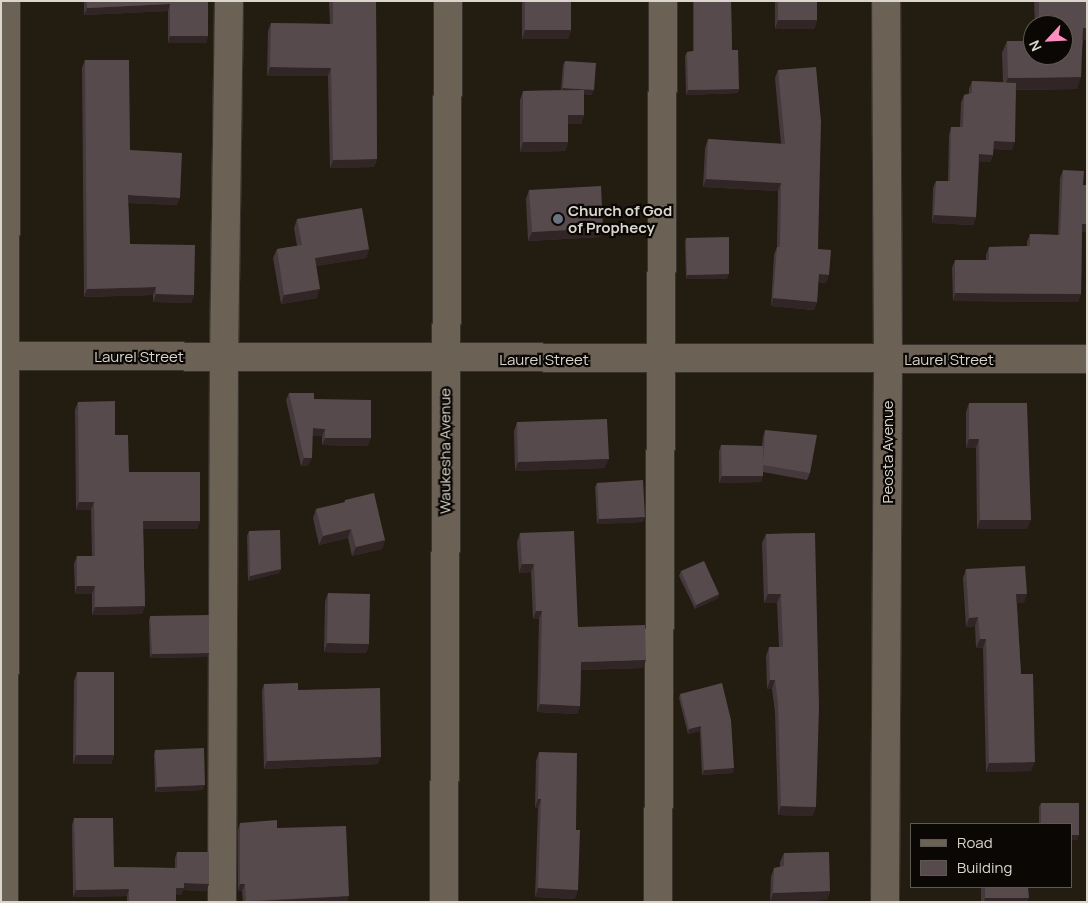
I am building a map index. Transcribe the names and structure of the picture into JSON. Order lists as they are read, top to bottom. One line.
{"streets":{"street":["Laurel Street","Waukesha Avenue","Peosta Avenue"]},"crossings":[["Laurel Street","Waukesha Avenue"],["Laurel Street","Peosta Avenue"]],"places":["Church of God of Prophecy"],"legend":["Road","Building"],"north":"bottom left"}
